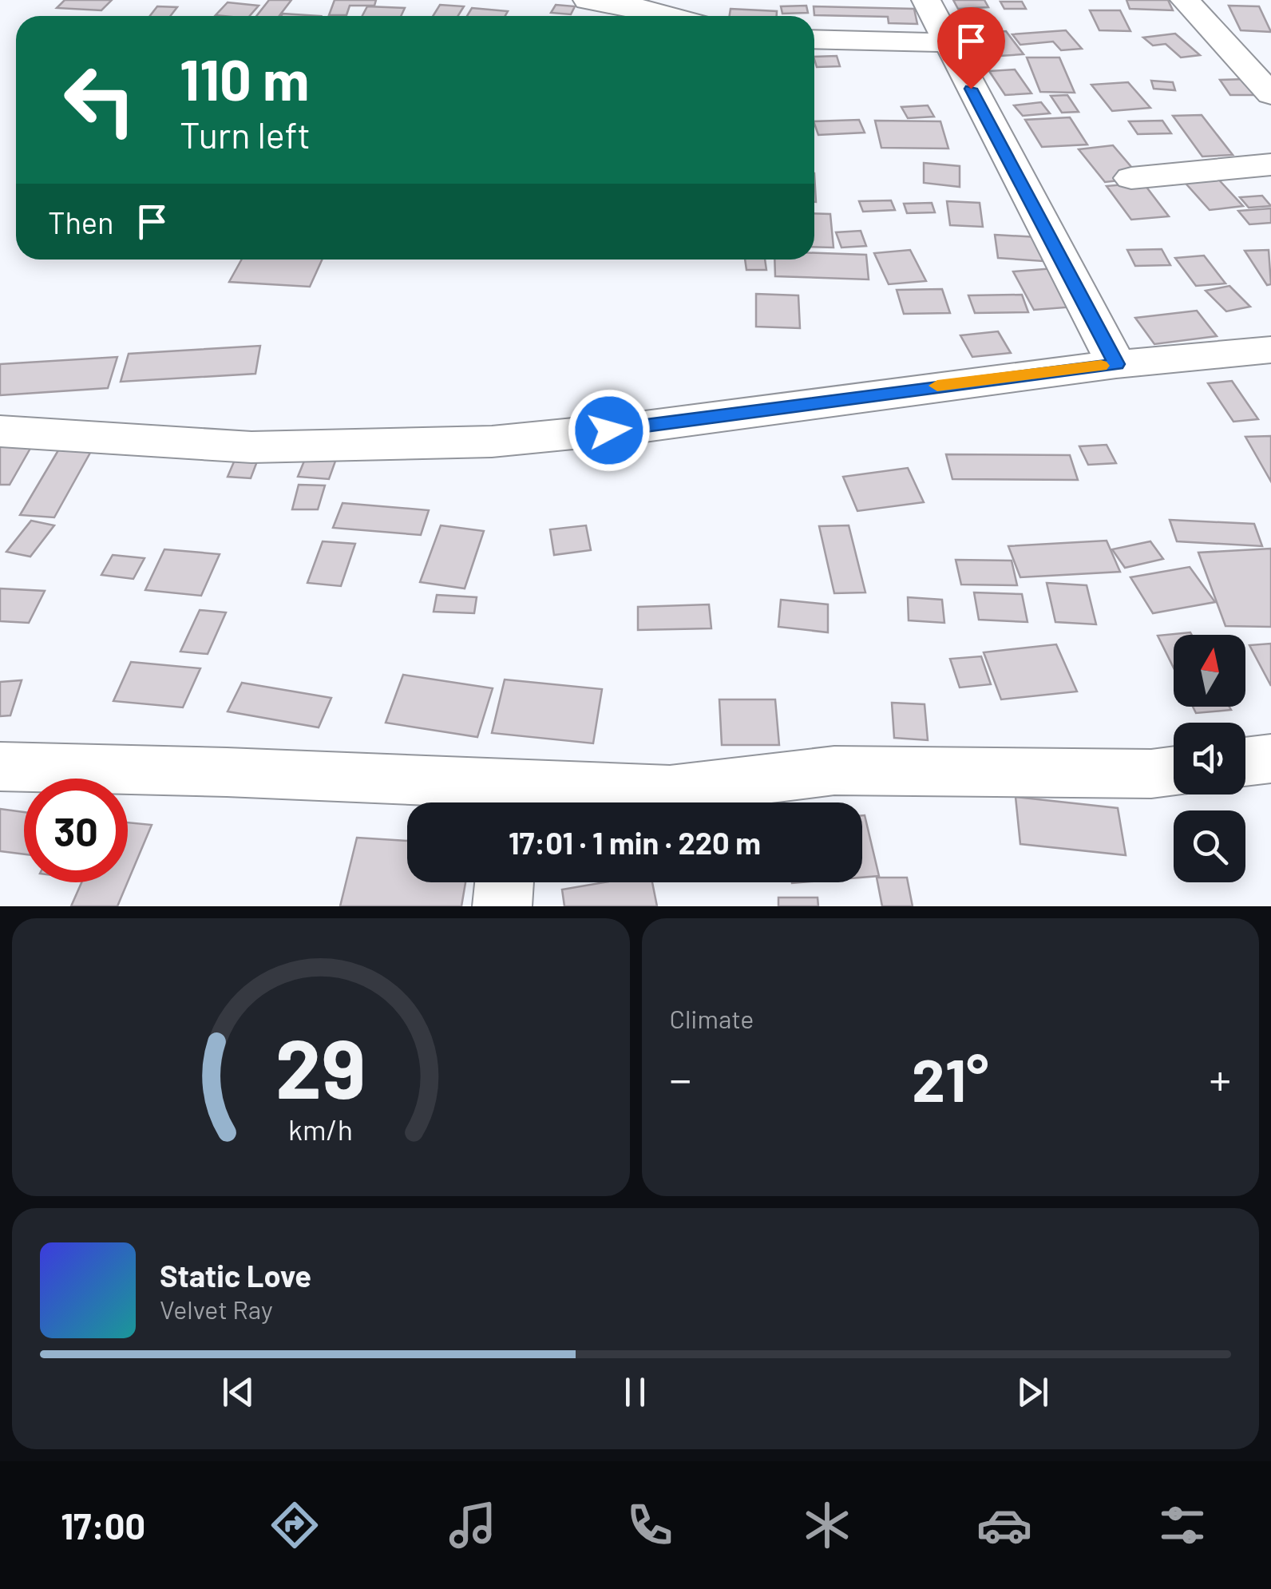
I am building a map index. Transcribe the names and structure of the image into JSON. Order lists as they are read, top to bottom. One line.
{"north":"top","page":{"turn":["110 m","Turn left"],"then":"Then","limit":"30","trip":"17:01 · 1 min · 220 m","tile":"Climate","heat":["−","21°","+"],"song":["Static Love","Velvet Ray"],"tabs":"17:00","gauge":["29","km/h"]}}
